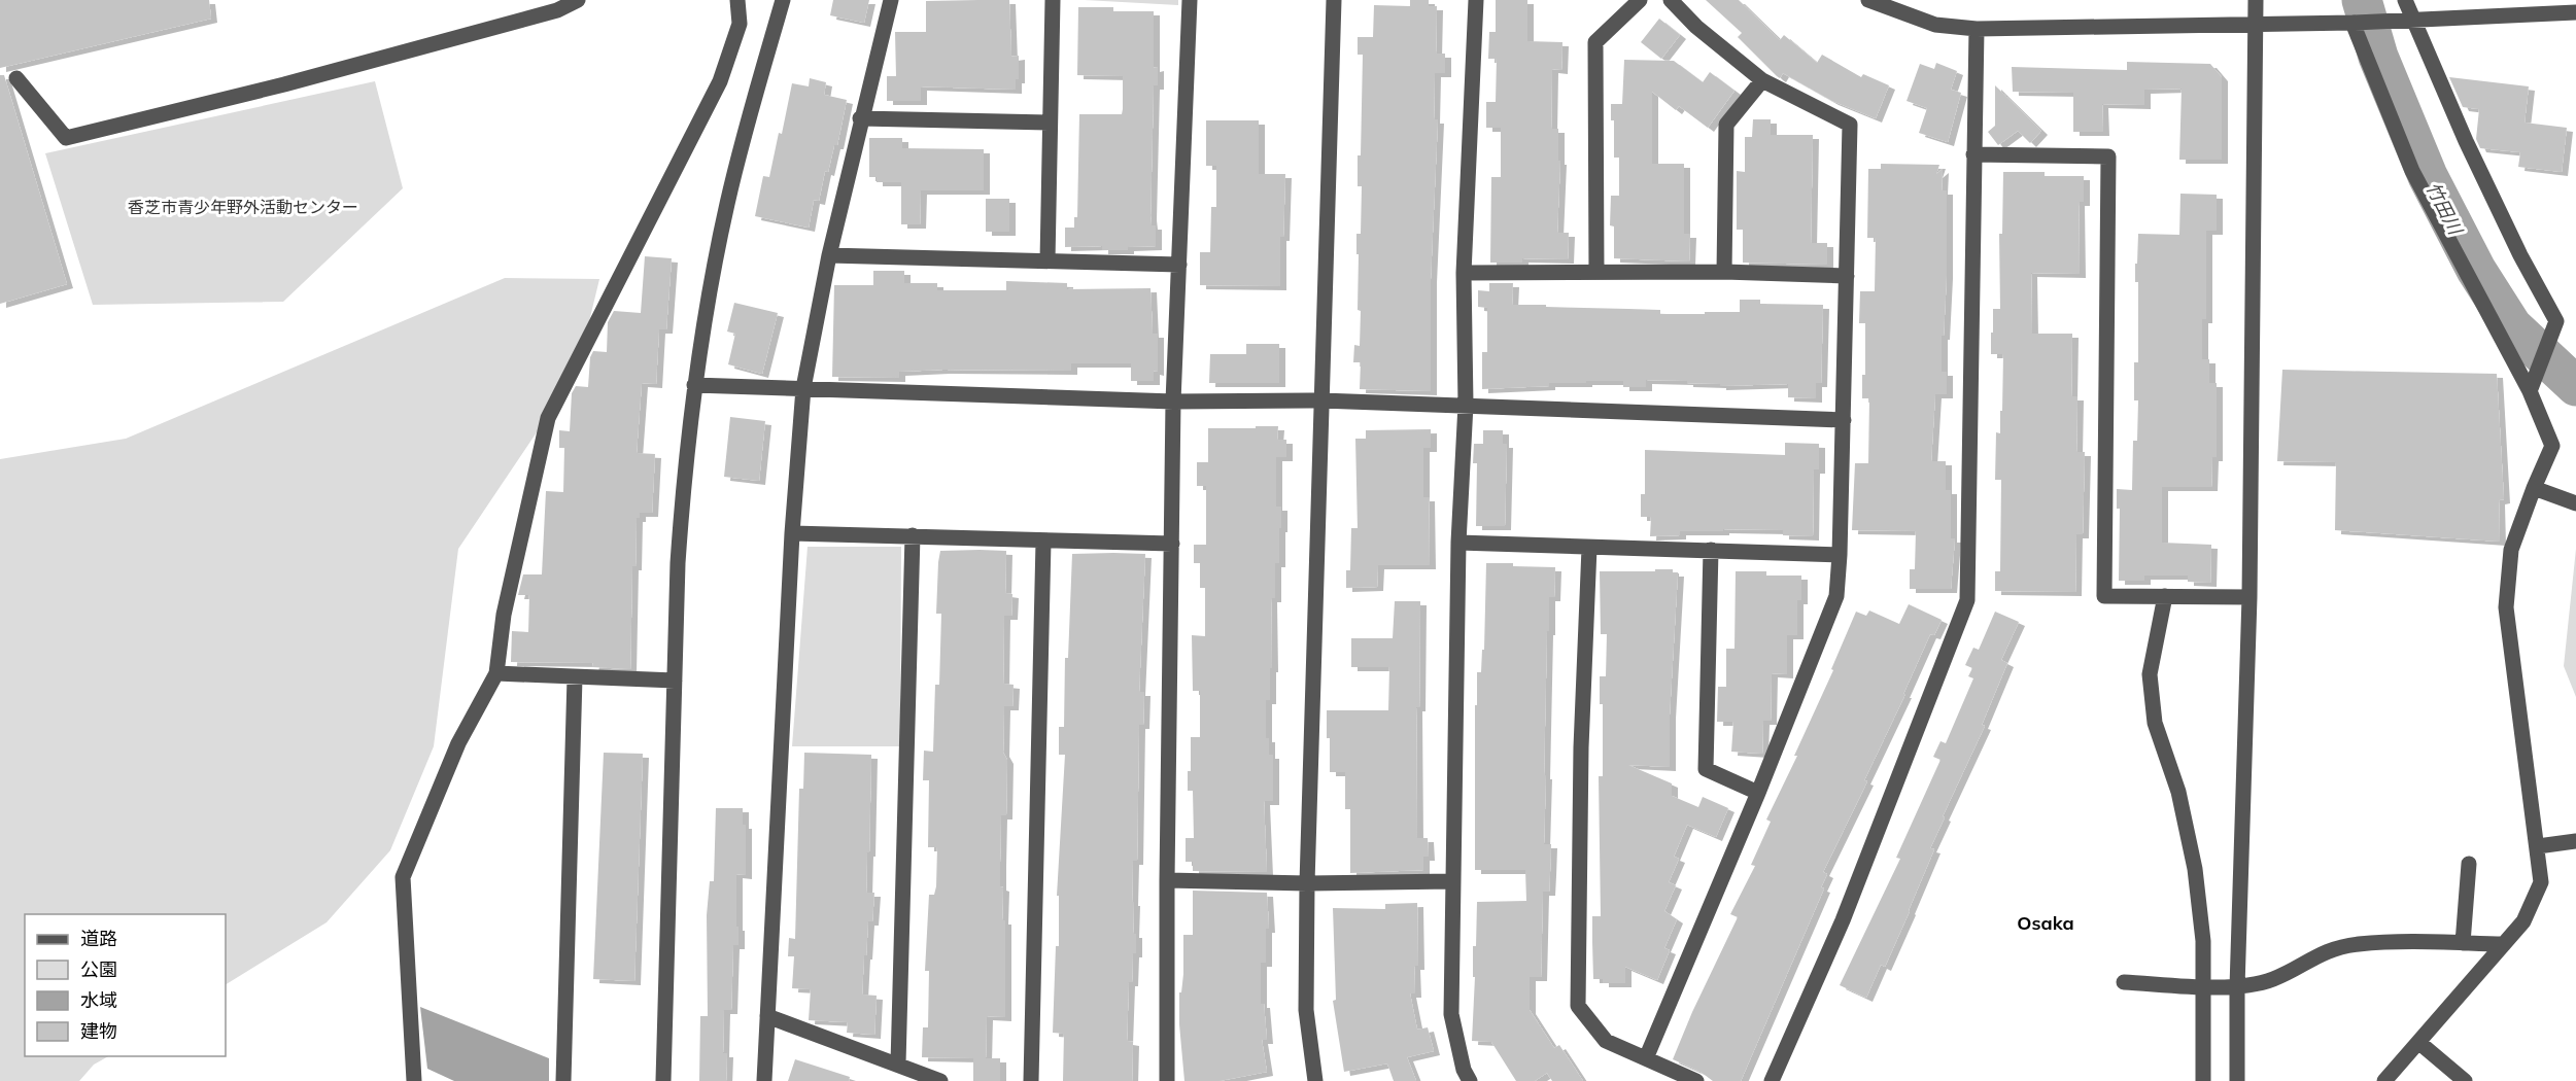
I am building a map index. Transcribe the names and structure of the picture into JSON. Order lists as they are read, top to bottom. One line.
{"districts":["Osaka"],"water":["竹田川"],"parks":["香芝市青少年野外活動センター"],"legend":["道路","公園","水域","建物"]}
